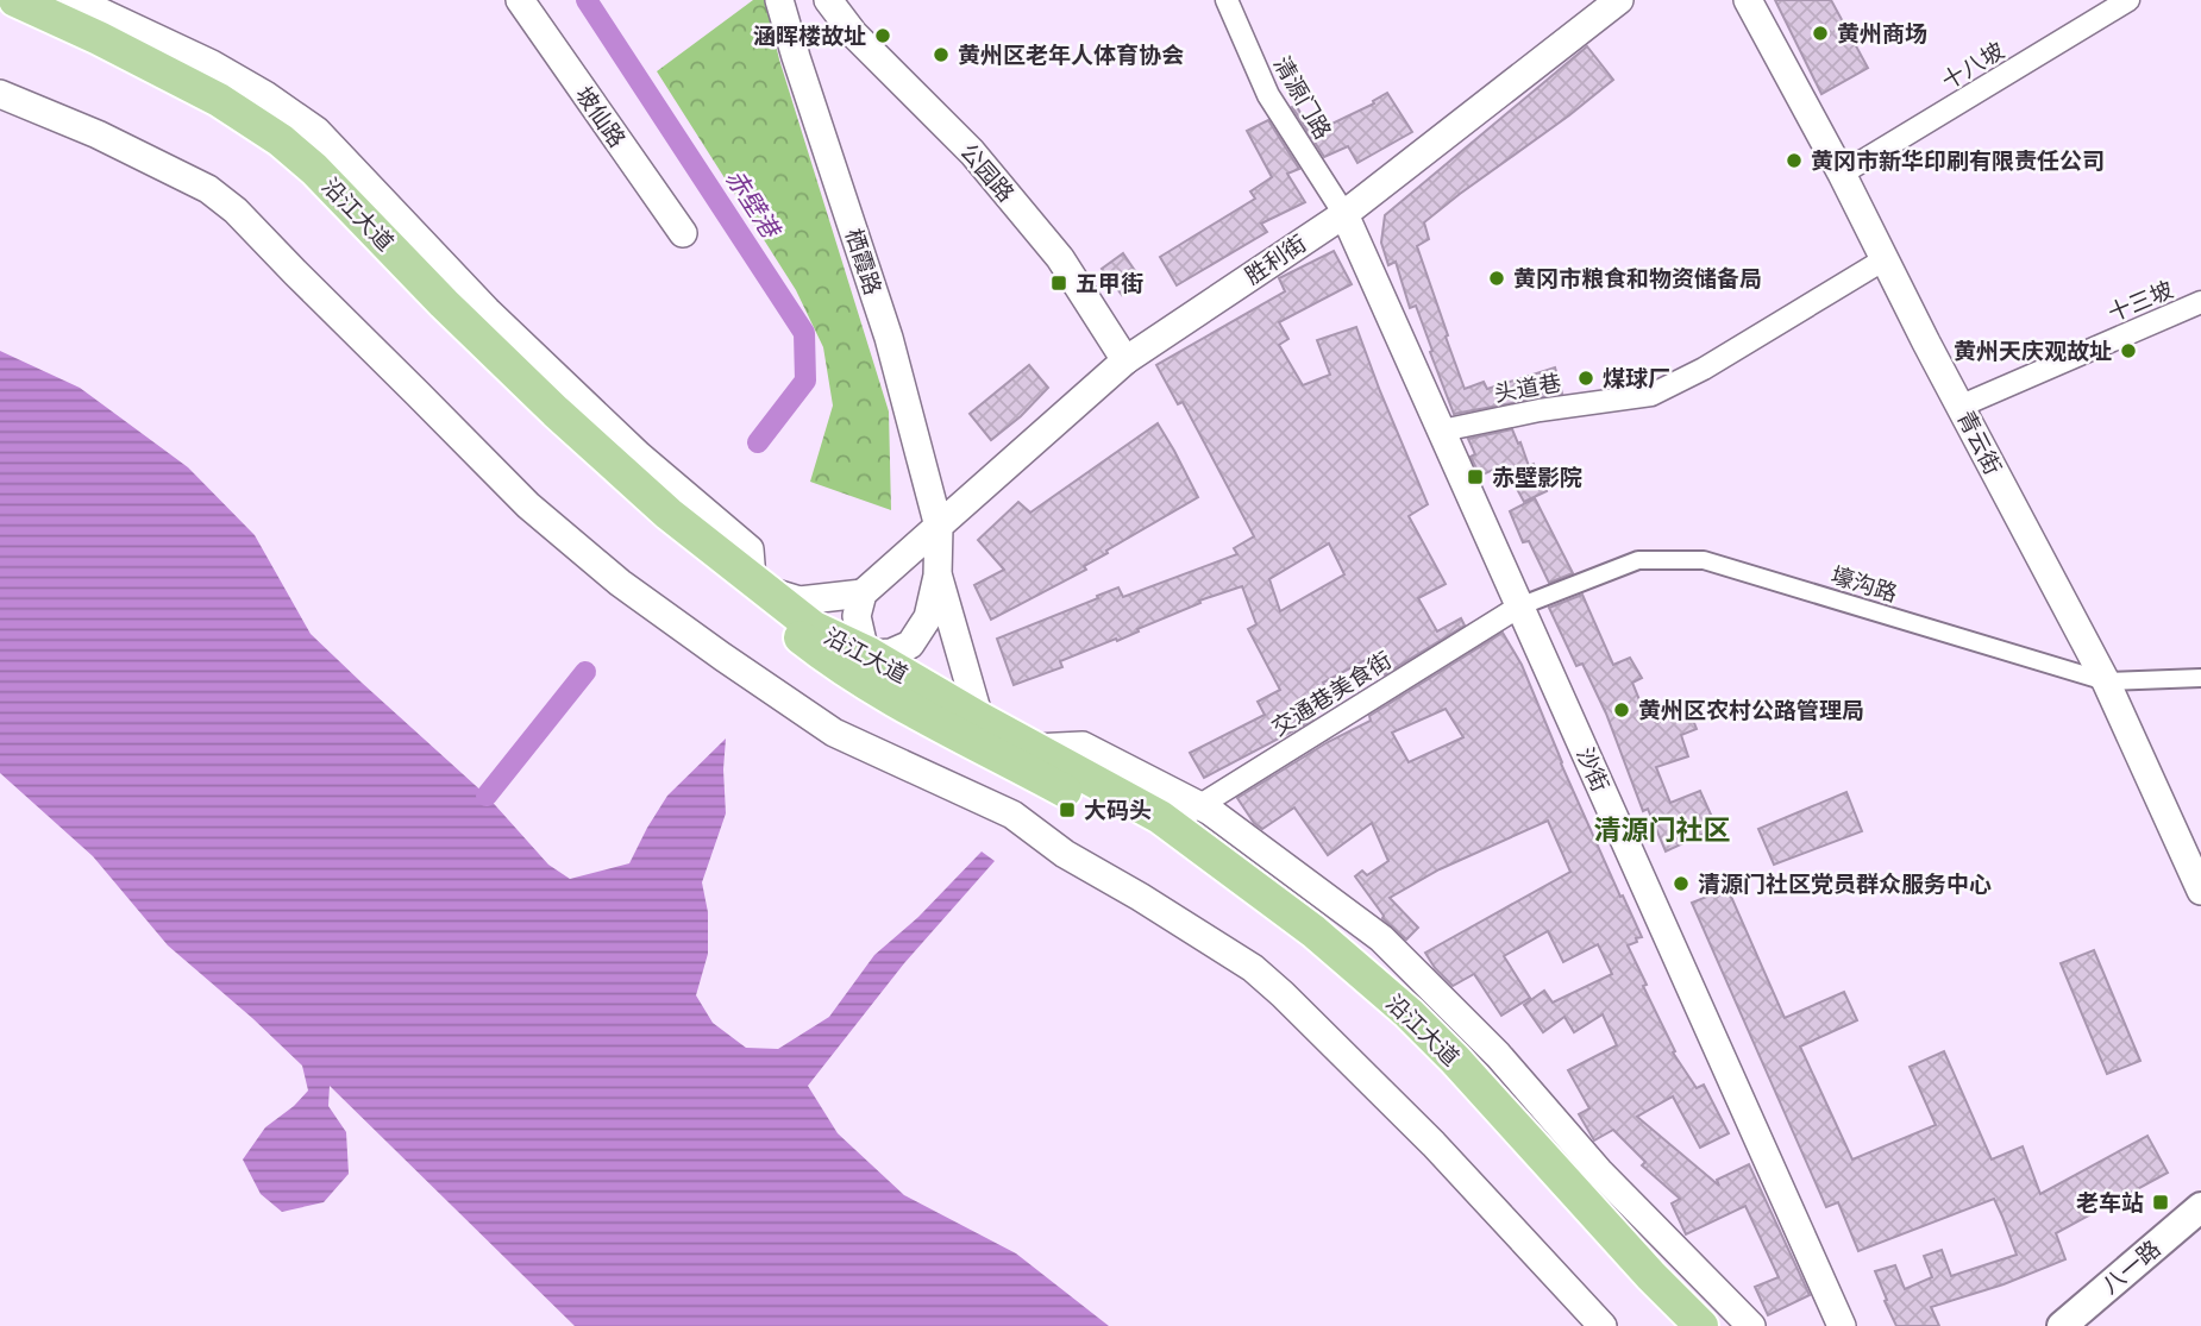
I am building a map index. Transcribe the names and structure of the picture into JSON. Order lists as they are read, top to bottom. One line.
{"streets":{"main road":["沿江大道","八一路"],"street":["十八坡","清源门路","坡仙路","公园路","胜利街","栖霞路","十三坡","头道巷","青云街","壕沟路","交通巷美食街","沙街"]},"crossings":[["十八坡","青云街"],["清源门路","胜利街"],["清源门路","沙街"],["公园路","胜利街"],["沿江大道","交通巷美食街"],["胜利街","栖霞路"],["胜利街","沙街"],["十三坡","青云街"],["头道巷","青云街"],["头道巷","沙街"],["青云街","壕沟路"],["壕沟路","交通巷美食街"],["壕沟路","沙街"],["交通巷美食街","沙街"]],"districts":["清源门社区"],"water":["赤壁港"],"places":{"other":["黄州商场","涵晖楼故址","黄州区老年人体育协会","黄冈市新华印刷有限责任公司","黄冈市粮食和物资储备局","黄州天庆观故址","煤球厂","黄州区农村公路管理局","清源门社区党员群众服务中心"],"transit":["五甲街","赤壁影院","大码头","老车站"]}}
